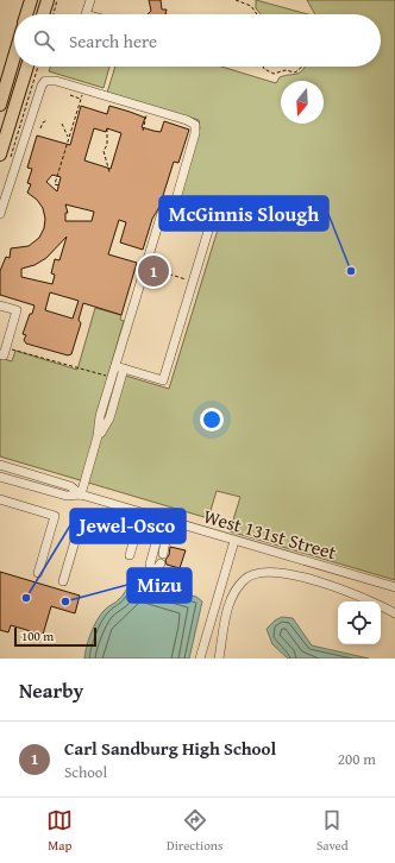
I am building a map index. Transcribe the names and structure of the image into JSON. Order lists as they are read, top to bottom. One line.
{"streets":{"street":["West 131st Street"]},"places":["McGinnis Slough","Jewel-Osco","Mizu"],"scale_bar":"100 m","north":"bottom","page":{"search":"Search here","pins":"1","scale":"100 m","heading":"Nearby","list":[{"mark":"1","name":"Carl Sandburg High School","note":"School","value":"200 m"}],"nav":["Map","Directions","Saved"]}}
